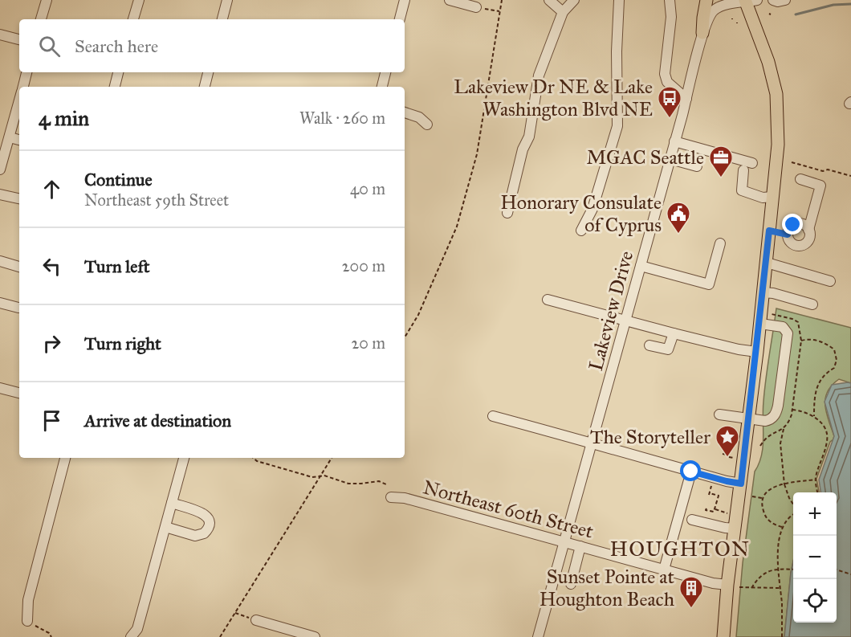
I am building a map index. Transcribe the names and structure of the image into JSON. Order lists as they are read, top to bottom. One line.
{"streets":{"street":["Lakeview Drive","Northeast 60th Street"]},"crossings":[["Lakeview Drive","Northeast 60th Street"]],"districts":["HOUGHTON"],"places":{"bus stop":["Lakeview Dr NE & Lake Washington Blvd NE"],"office":["MGAC Seattle"],"public building":["Honorary Consulate of Cyprus"],"place":["The Storyteller"],"building":["Sunset Pointe at Houghton Beach"]},"page":{"search":"Search here","heading":["4 min","Walk · 260 m"],"list":[["Continue","Northeast 59th Street","40 m"],["Turn left","200 m"],["Turn right","20 m"],"Arrive at destination"],"map_buttons":["+","−"]}}
